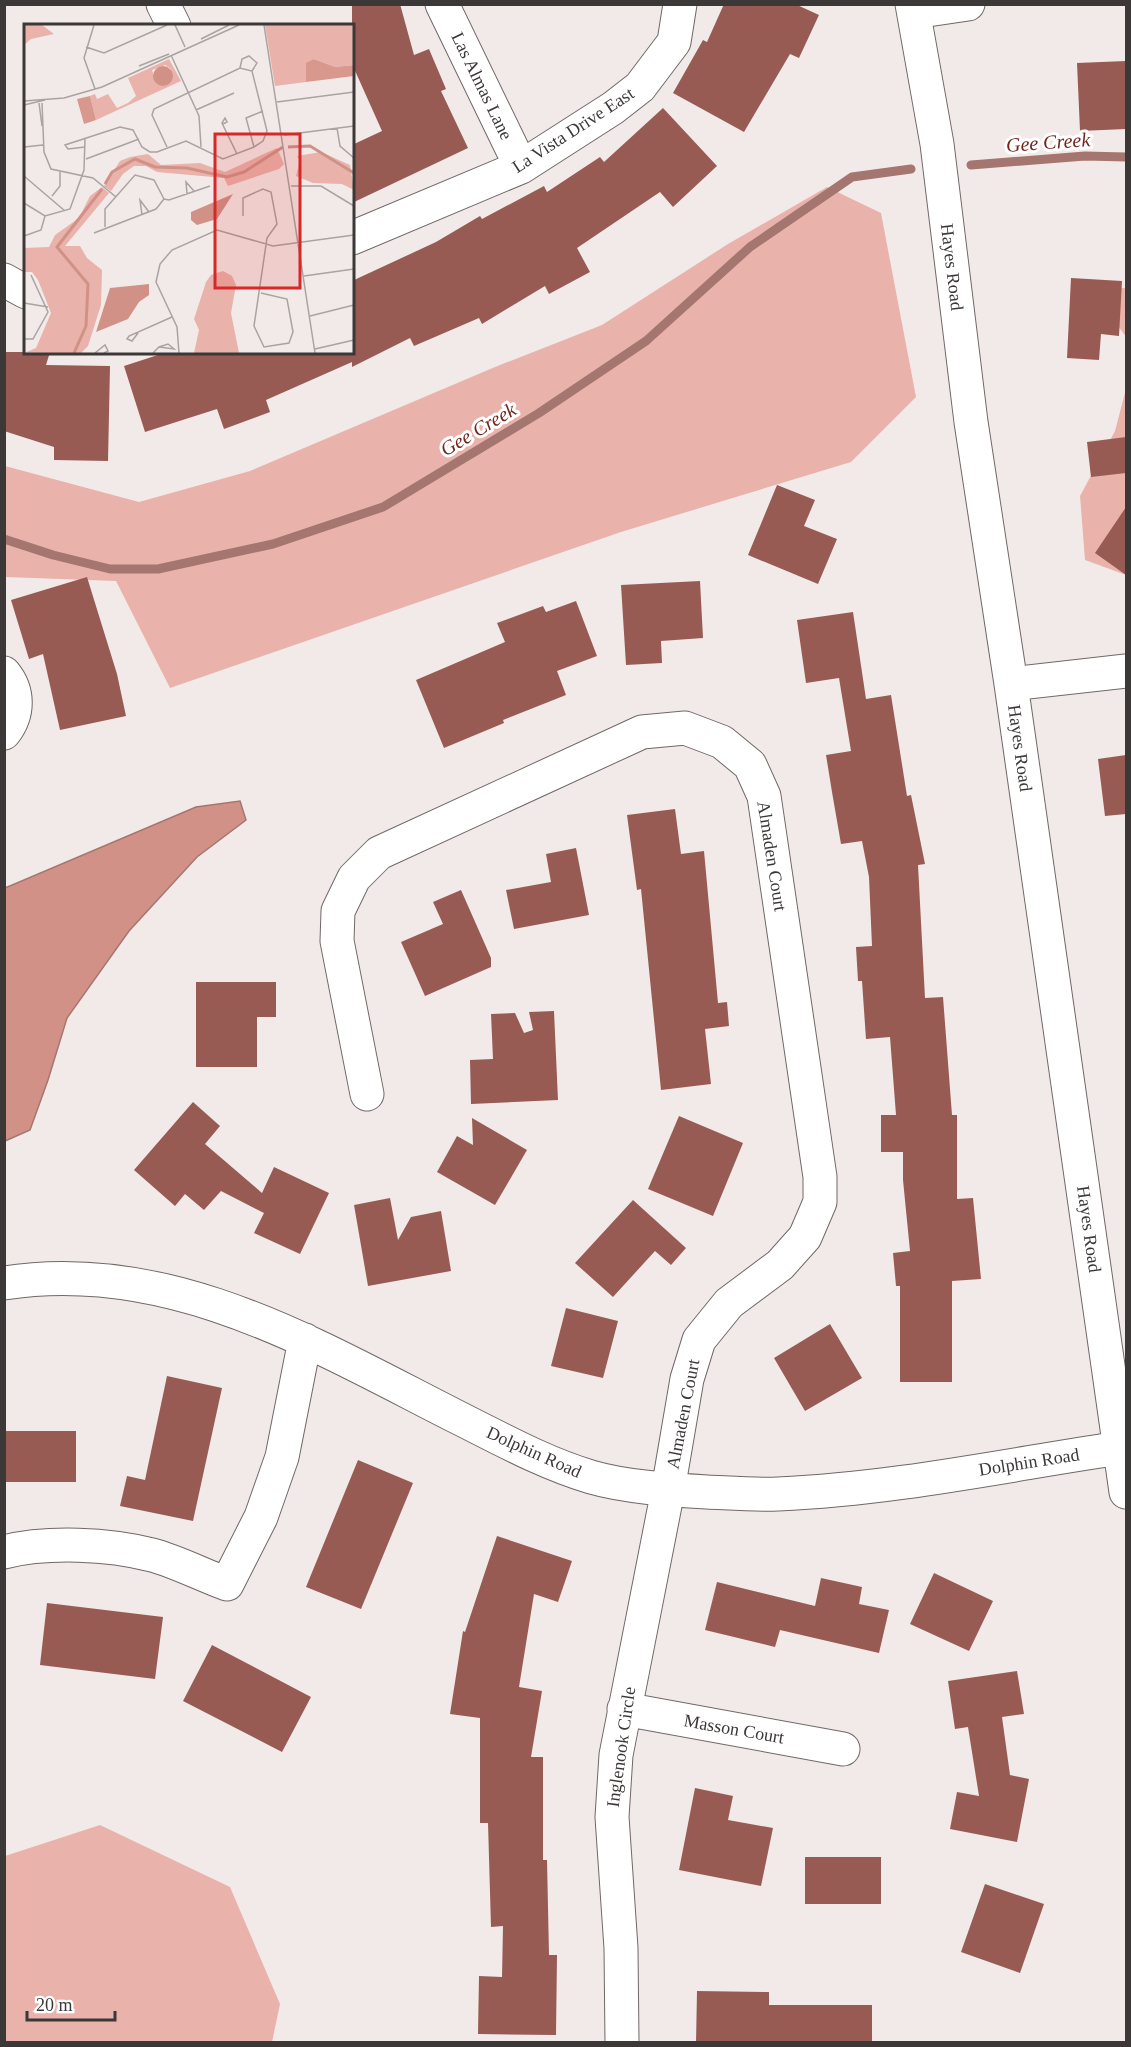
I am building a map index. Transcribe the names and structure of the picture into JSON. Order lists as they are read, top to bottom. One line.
{"streets":{"street":["Las Almas Lane","La Vista Drive East","Hayes Road","Almaden Court","Dolphin Road","Masson Court","Inglenook Circle"]},"crossings":[["Las Almas Lane","La Vista Drive East"],["Hayes Road","Dolphin Road"],["Almaden Court","Dolphin Road"],["Almaden Court","Inglenook Circle"],["Dolphin Road","Inglenook Circle"],["Masson Court","Inglenook Circle"]],"water":["Gee Creek"],"scale_bar":"20 m"}
